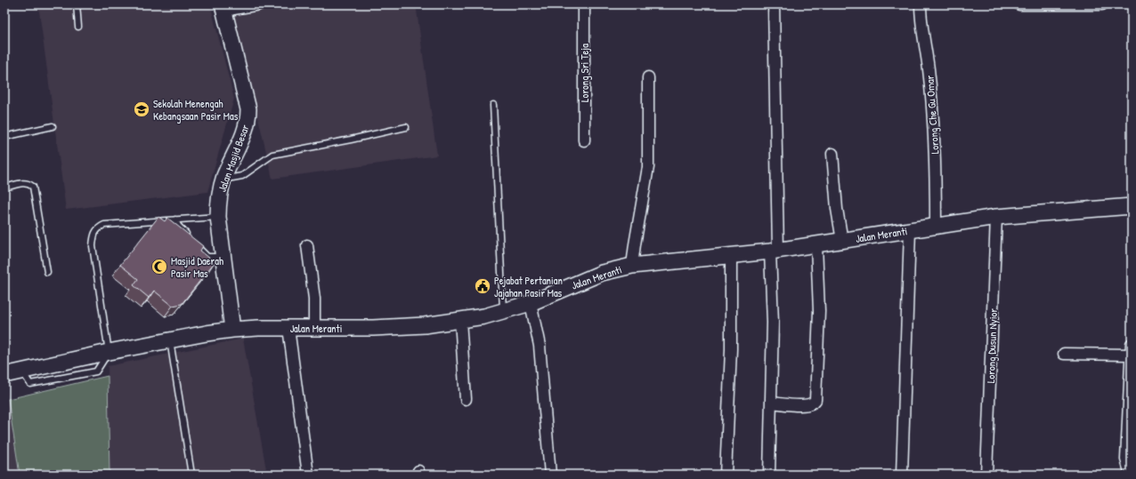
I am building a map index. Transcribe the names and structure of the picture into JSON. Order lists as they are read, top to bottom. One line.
{"streets":{"street":["Lorong Sri Teja","Lorong Che Gu Omar","Jalan Masjid Besar","Jalan Meranti","Lorong Dusun Nyior"]},"crossings":[["Lorong Che Gu Omar","Jalan Meranti"],["Jalan Masjid Besar","Jalan Meranti"],["Jalan Meranti","Lorong Dusun Nyior"]],"places":{"school or university":["Sekolah Menengah Kebangsaan Pasir Mas"],"mosque":["Masjid Daerah Pasir Mas"],"public building":["Pejabat Pertanian Jajahan Pasir Mas"]}}
